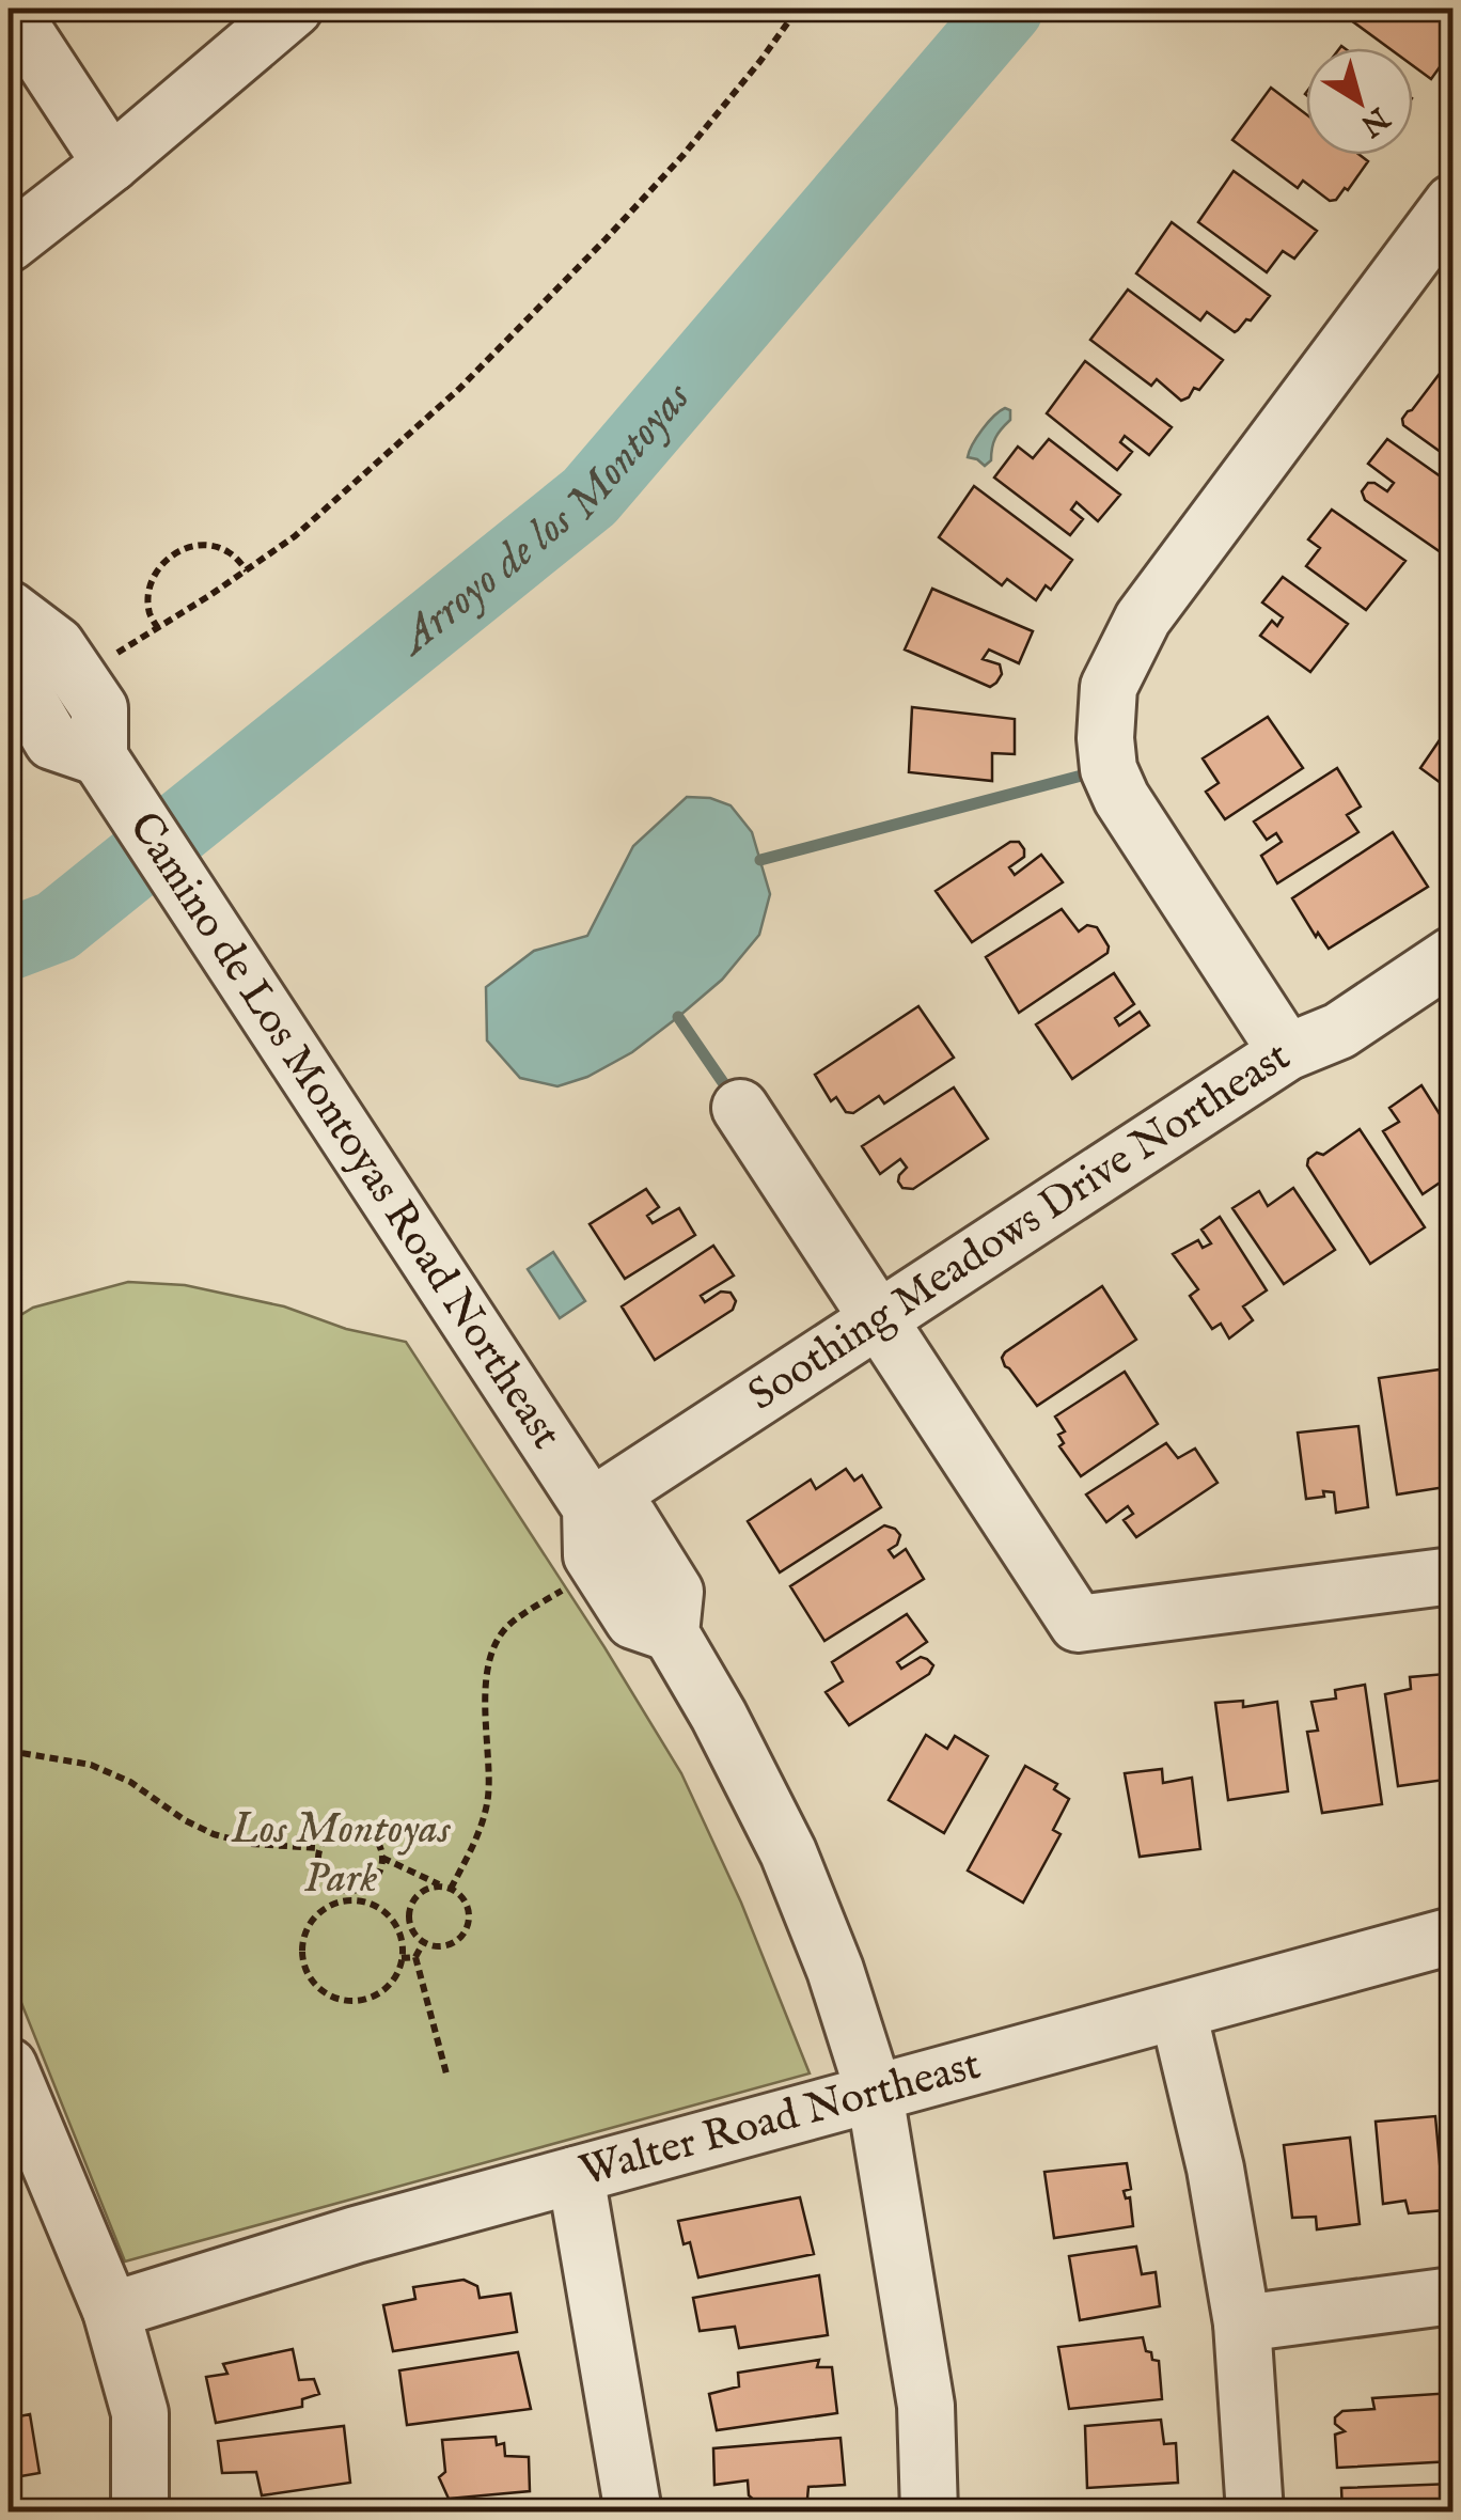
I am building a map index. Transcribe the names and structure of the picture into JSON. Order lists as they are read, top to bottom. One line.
{"streets":{"street":["Camino de Los Montoyas Road Northeast","Soothing Meadows Drive Northeast","Walter Road Northeast"]},"crossings":[["Camino de Los Montoyas Road Northeast","Soothing Meadows Drive Northeast"],["Camino de Los Montoyas Road Northeast","Walter Road Northeast"]],"water":["Arroyo de los Montoyas"],"parks":["Los Montoyas Park"],"north":"bottom right"}
